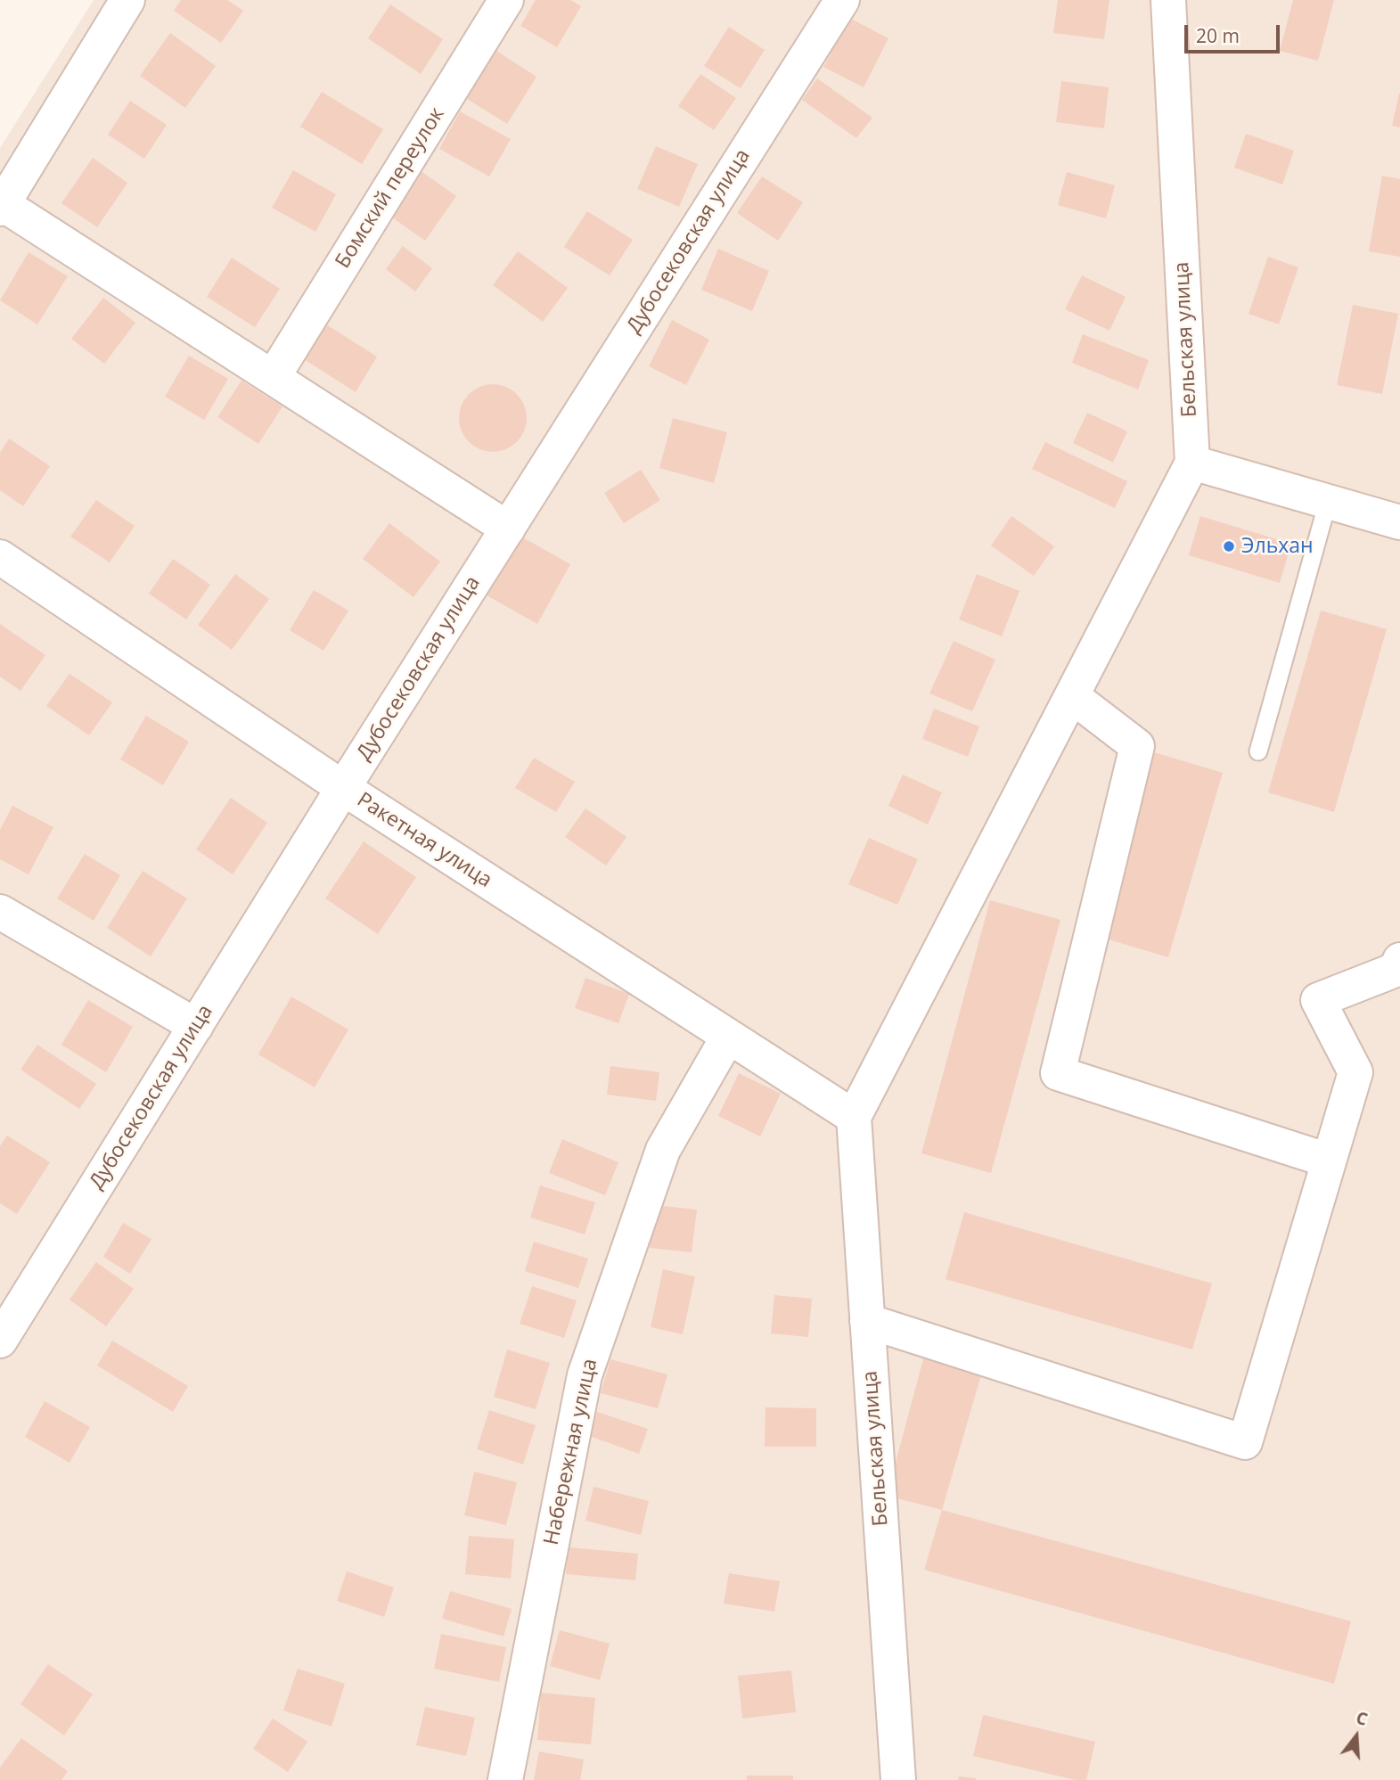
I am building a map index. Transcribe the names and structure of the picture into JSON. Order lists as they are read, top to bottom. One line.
{"streets":{"street":["Бомский переулок","Дубосековская улица","Бельская улица","Ракетная улица","Набережная улица"]},"crossings":[["Дубосековская улица","Ракетная улица"],["Бельская улица","Ракетная улица"],["Ракетная улица","Набережная улица"]],"places":["Эльхан"],"scale_bar":"20 m","north":"top"}
